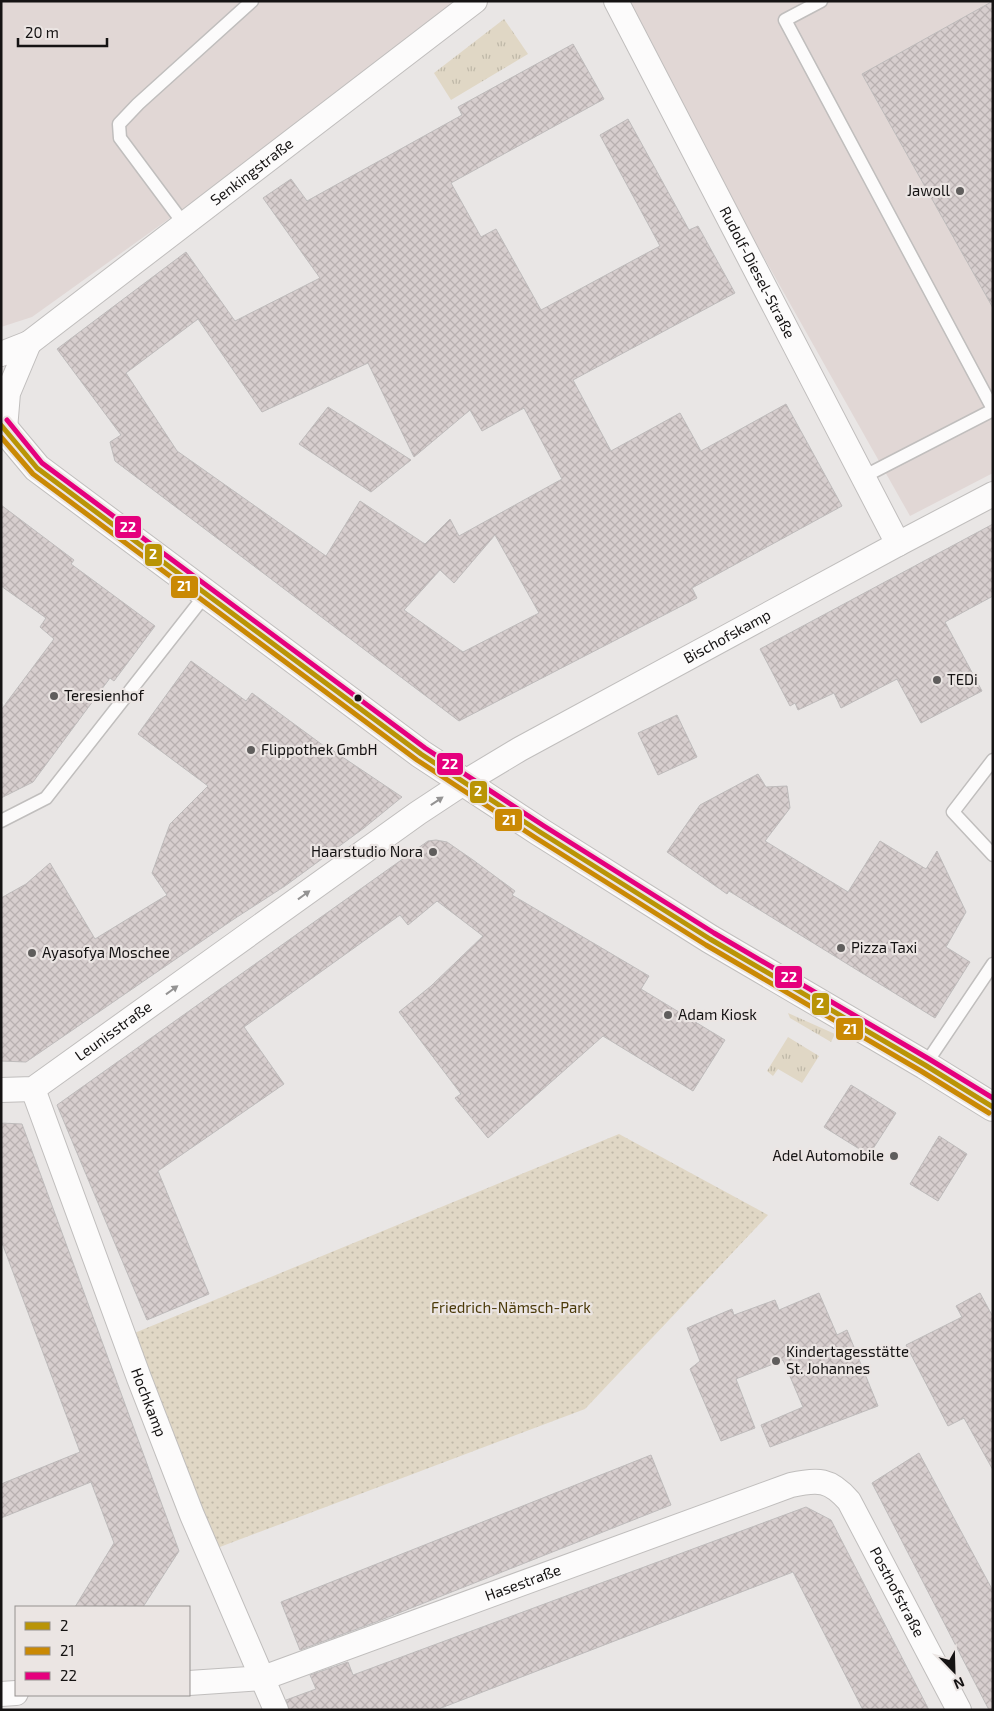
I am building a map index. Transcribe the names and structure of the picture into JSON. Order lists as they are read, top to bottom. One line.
{"streets":{"street":["Senkingstraße","Rudolf-Diesel-Straße","Bischofskamp","Leunisstraße","Hochkamp","Hasestraße","Posthofstraße"]},"crossings":[["Rudolf-Diesel-Straße","Bischofskamp"],["Bischofskamp","Leunisstraße"],["Leunisstraße","Hochkamp"],["Hochkamp","Hasestraße"],["Hasestraße","Posthofstraße"]],"one_way":["Leunisstraße"],"parks":["Friedrich-Nämsch-Park"],"places":["Jawoll","TEDi","Teresienhof","Flippothek GmbH","Haarstudio Nora","Pizza Taxi","Ayasofya Moschee","Adam Kiosk","Adel Automobile","Kindertagesstätte St. Johannes"],"lines":["transit line 22","transit line 2","transit line 21"],"legend":["2","21","22"],"scale_bar":"20 m","north":"bottom right"}
